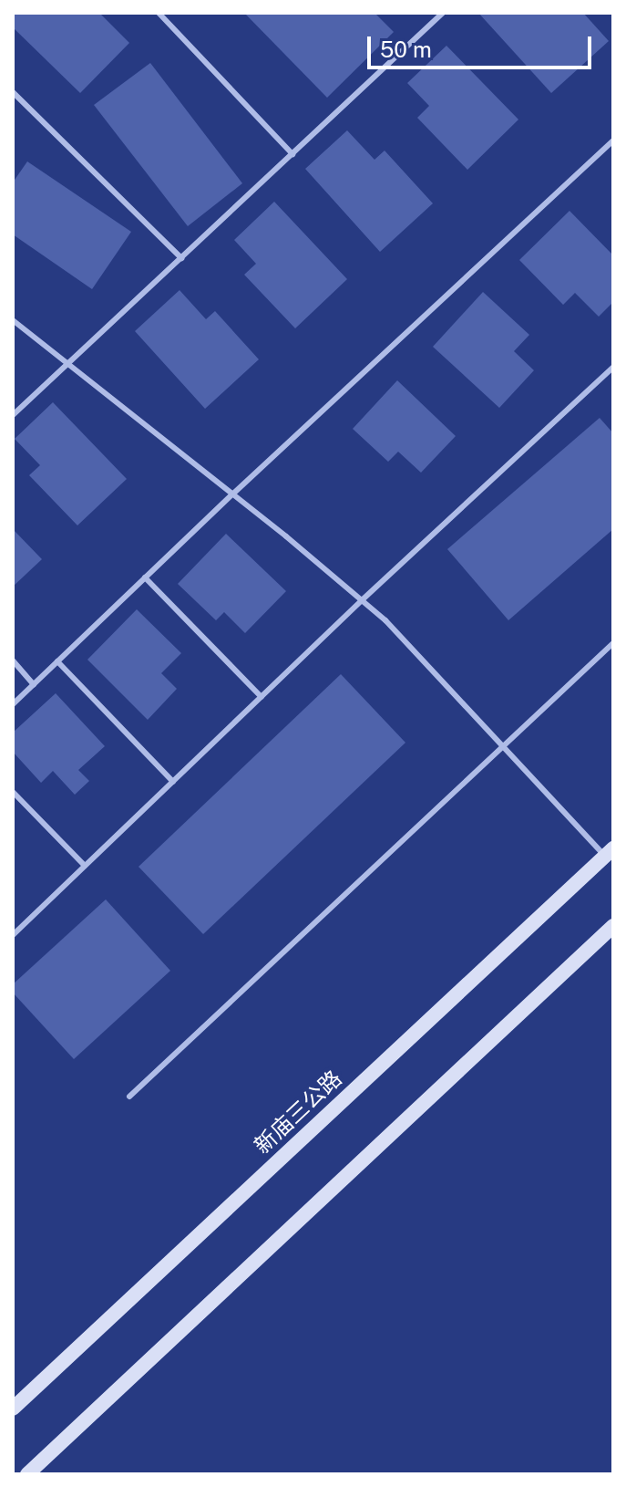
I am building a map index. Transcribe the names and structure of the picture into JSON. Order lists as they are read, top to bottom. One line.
{"streets":{"main road":["新庙三公路"]},"scale_bar":"50 m"}
